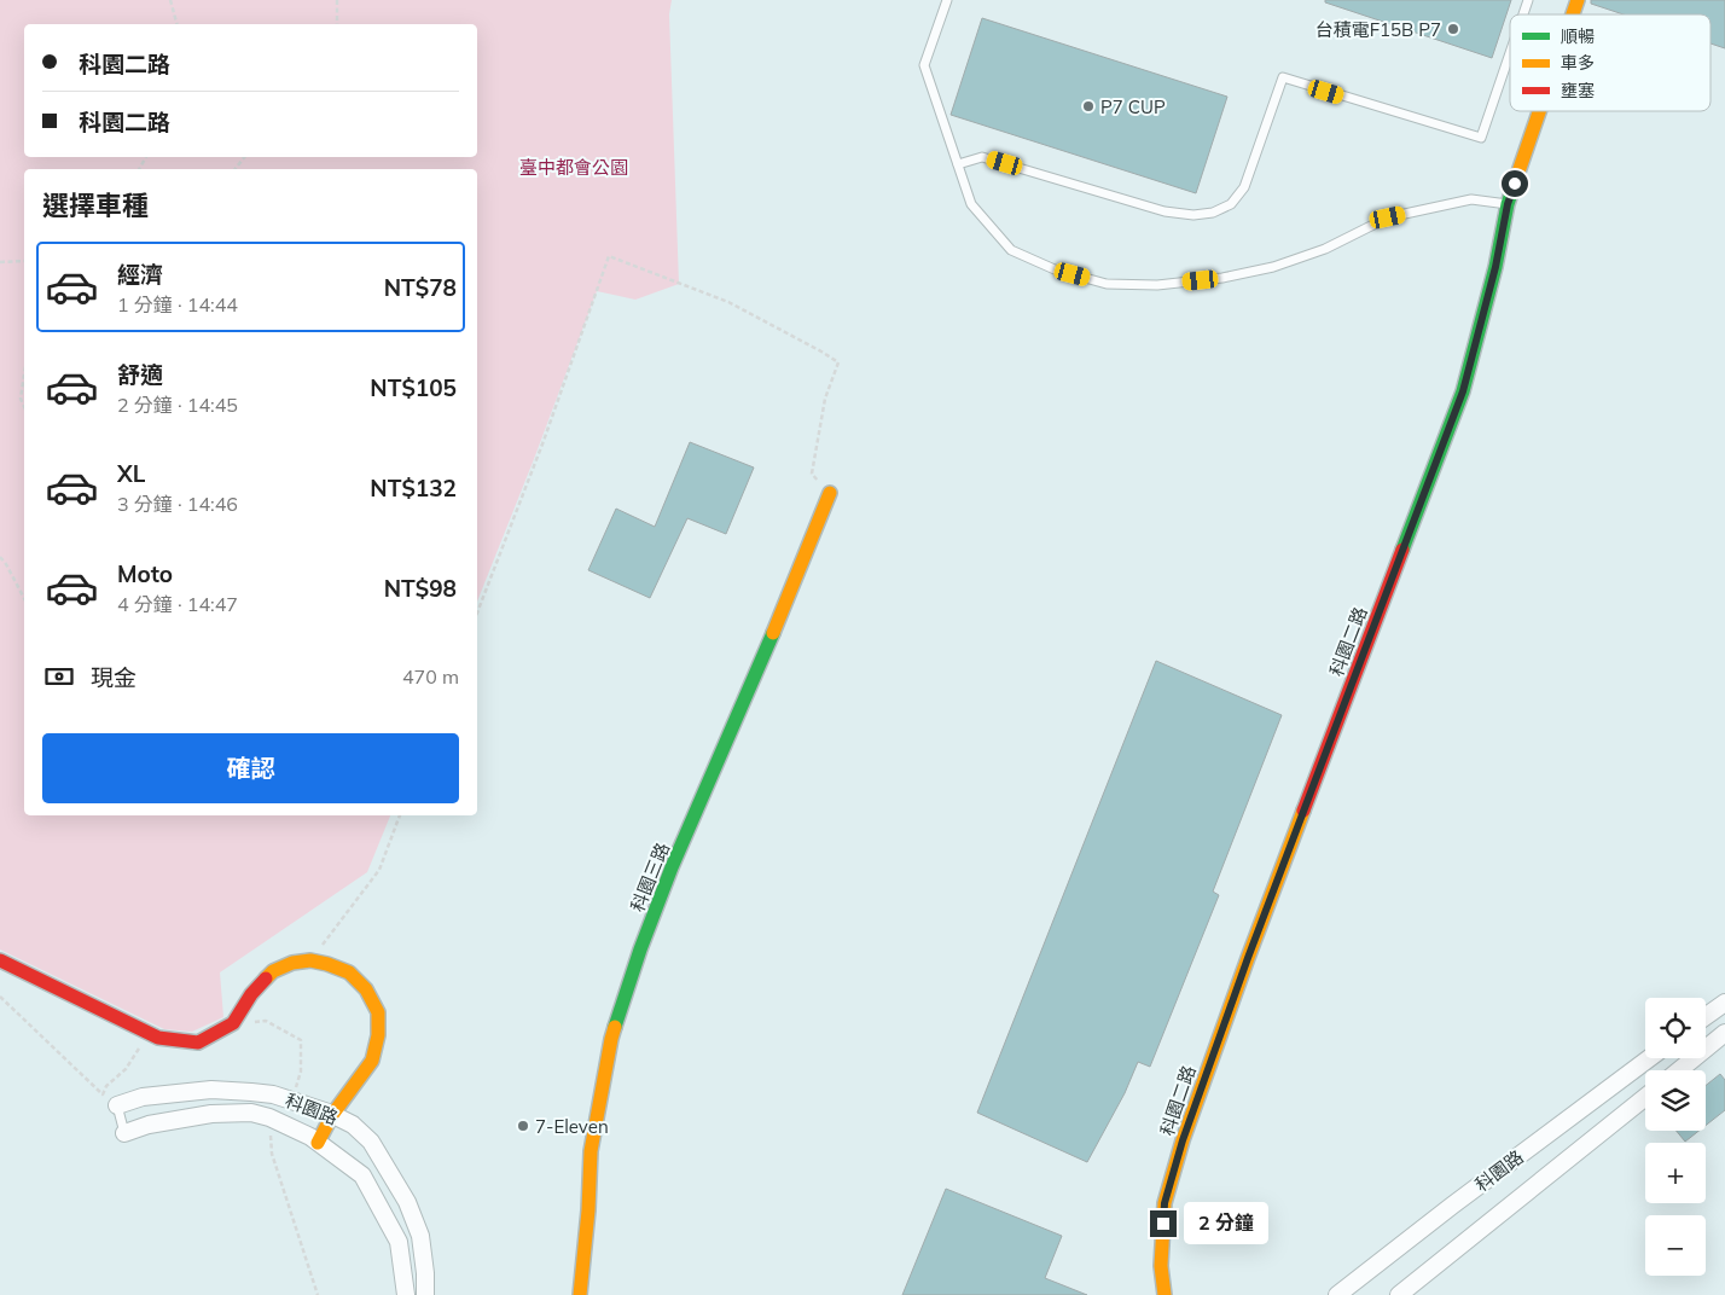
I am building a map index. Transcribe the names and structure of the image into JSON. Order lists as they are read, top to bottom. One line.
{"streets":{"street":["科園二路","科園三路","科園路"]},"parks":["臺中都會公園"],"places":["台積電F15B P7","P7 CUP","7-Eleven"],"legend":["順暢","車多","壅塞"],"page":{"banner":["科園二路","科園二路"],"heading":"選擇車種","list":[{"name":"經濟","note":"1 分鐘 · 14:44","value":"NT$78"},{"name":"舒適","note":"2 分鐘 · 14:45","value":"NT$105"},{"name":"XL","note":"3 分鐘 · 14:46","value":"NT$132"},{"name":"Moto","note":"4 分鐘 · 14:47","value":"NT$98"}],"pay":["現金","470 m"],"buttons":"確認","map_buttons":["+","−"],"bubble":"2 分鐘"}}
